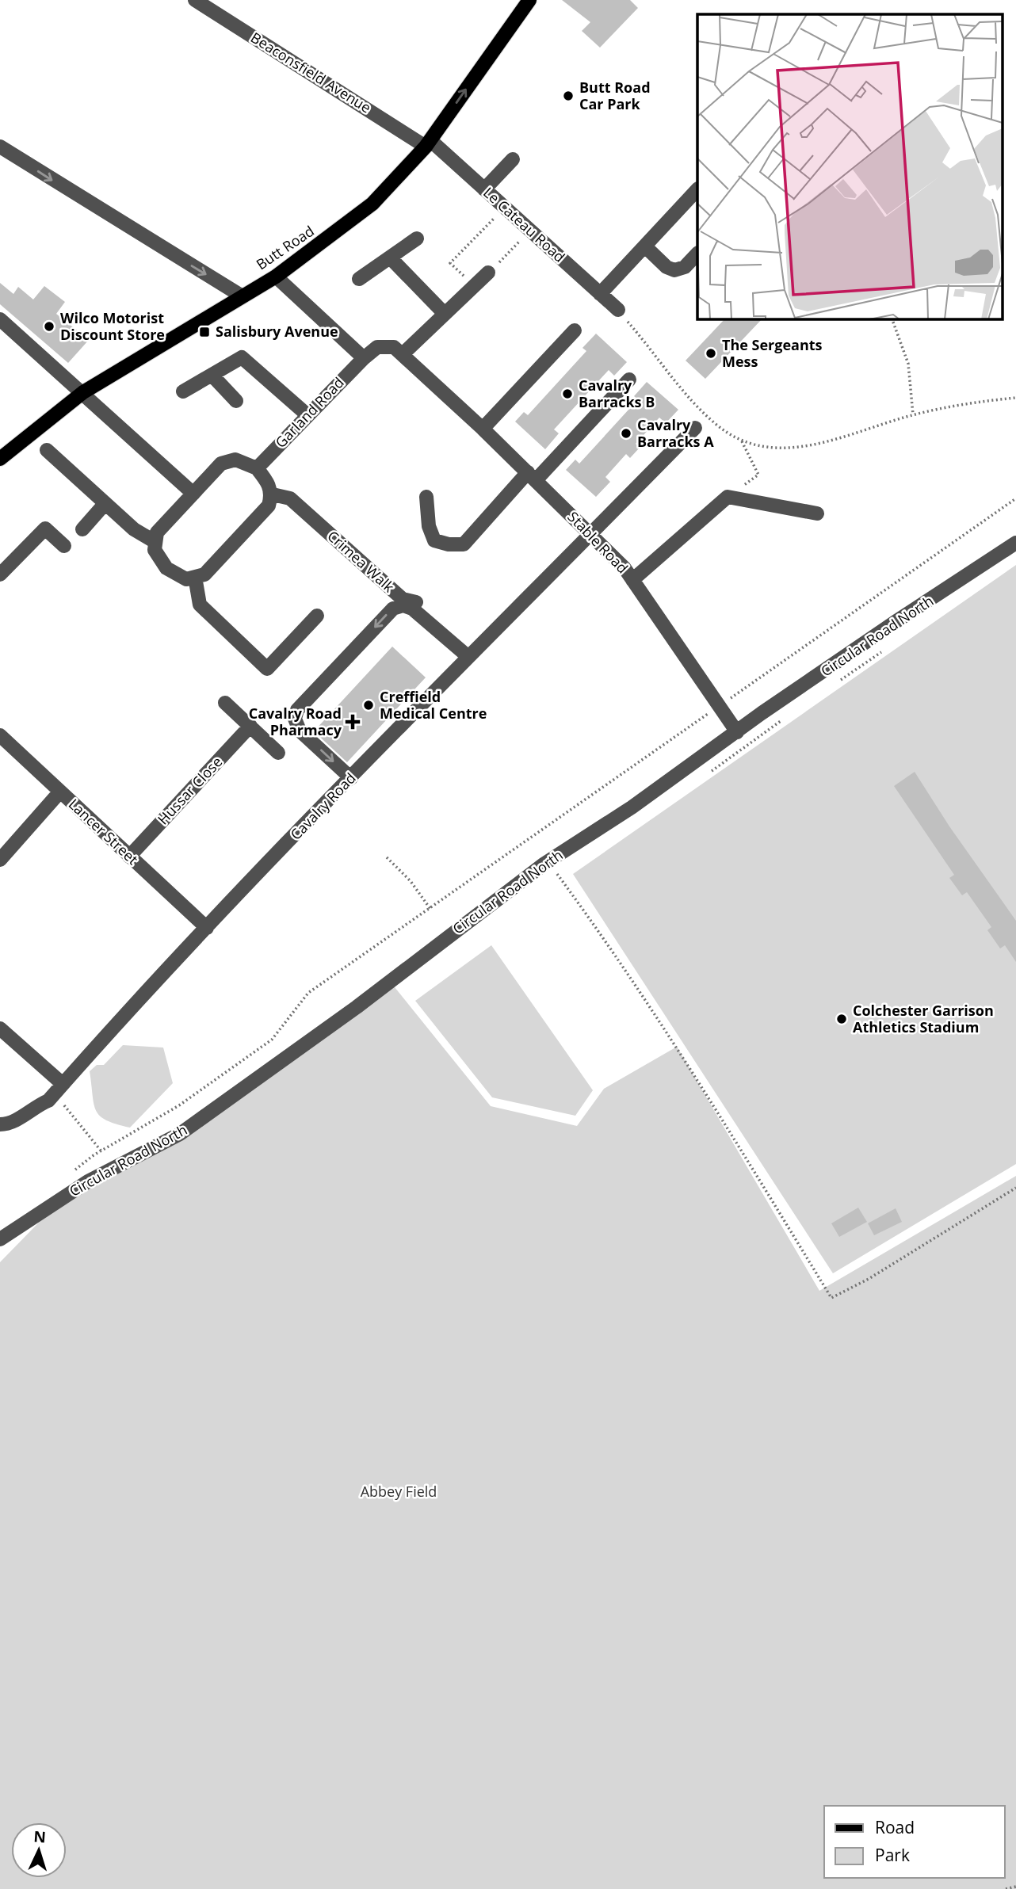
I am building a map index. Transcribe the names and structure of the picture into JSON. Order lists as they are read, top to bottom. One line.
{"streets":{"main road":["Butt Road"],"street":["Beaconsfield Avenue","Le Cateau Road","Garland Road","Stable Road","Crimea Walk","Circular Road North","Hussar Close","Cavalry Road","Lancer Street"]},"crossings":[["Beaconsfield Avenue","Le Cateau Road"],["Beaconsfield Avenue","Butt Road"],["Le Cateau Road","Butt Road"],["Garland Road","Stable Road"],["Stable Road","Circular Road North"],["Stable Road","Cavalry Road"],["Crimea Walk","Cavalry Road"],["Hussar Close","Lancer Street"],["Cavalry Road","Lancer Street"]],"parks":["Abbey Field"],"places":{"other":["Butt Road Car Park","Wilco Motorist Discount Store","The Sergeants Mess","Cavalry Barracks B","Cavalry Barracks A","Creffield Medical Centre","Colchester Garrison Athletics Stadium"],"transit":["Salisbury Avenue"],"health":["Cavalry Road Pharmacy"]},"legend":["Road","Park"],"north":"top"}
